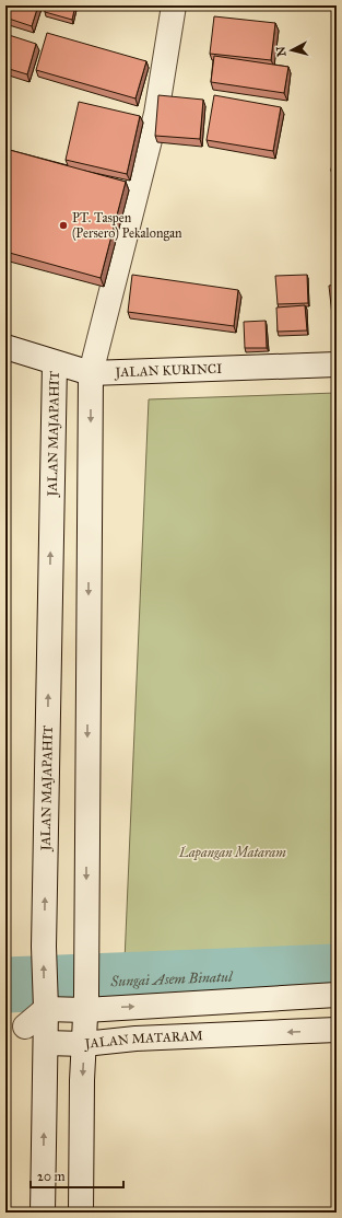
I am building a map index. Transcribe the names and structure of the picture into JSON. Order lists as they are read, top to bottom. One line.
{"streets":{"street":["JALAN KURINCI","JALAN MAJAPAHIT","JALAN MATARAM"]},"crossings":[["JALAN KURINCI","JALAN MAJAPAHIT"],["JALAN MAJAPAHIT","JALAN MATARAM"]],"water":["Sungai Asem Binatul"],"parks":["Lapangan Mataram"],"places":["PT. Taspen (Persero) Pekalongan"],"scale_bar":"20 m","north":"left"}
